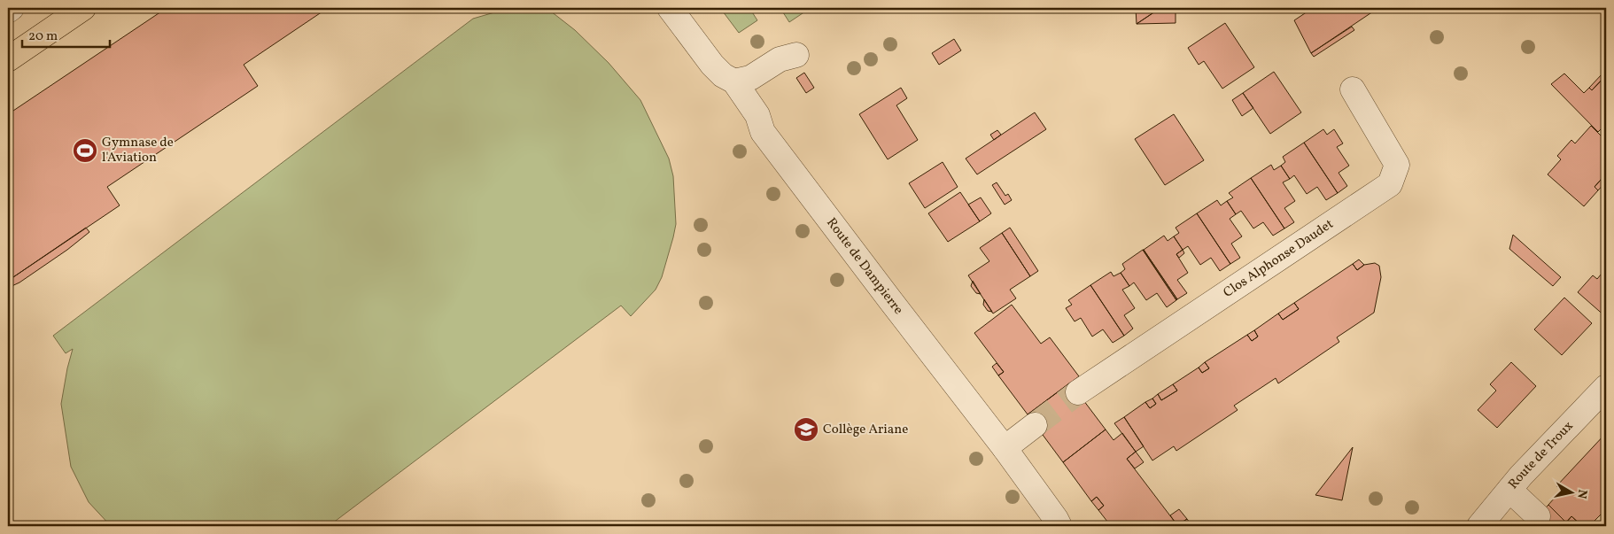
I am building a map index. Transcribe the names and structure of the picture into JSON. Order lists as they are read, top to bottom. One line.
{"streets":{"street":["Clos Alphonse Daudet","Route de Dampierre","Route de Troux"]},"places":{"sports":["Gymnase de l'Aviation"],"school or university":["Collège Ariane"]},"scale_bar":"20 m","north":"right"}
